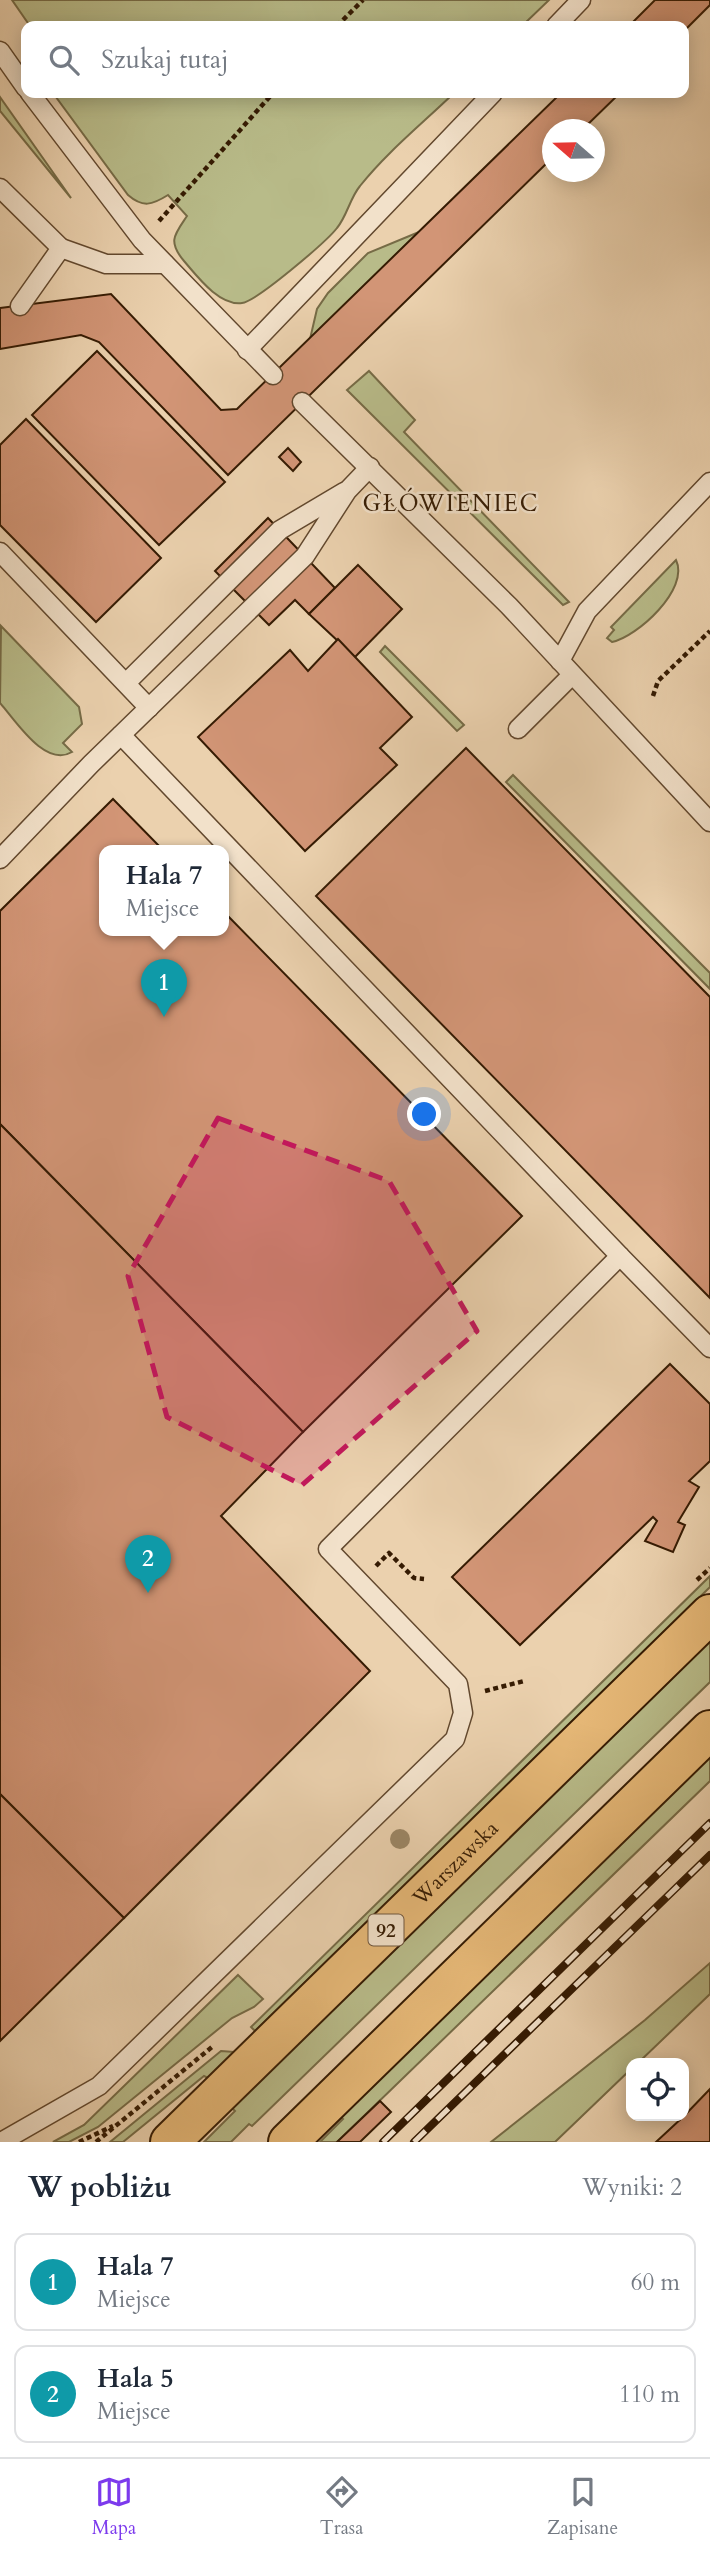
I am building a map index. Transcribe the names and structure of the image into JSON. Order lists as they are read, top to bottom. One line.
{"streets":{"main road":["Warszawska","92"]},"districts":["GŁÓWIENIEC"],"north":"left","page":{"search":"Szukaj tutaj","popup":["Hala 7","Miejsce"],"pins":["1","2"],"heading":["W pobliżu","Wyniki: 2"],"list":[{"mark":"1","name":"Hala 7","note":"Miejsce","value":"60 m"},{"mark":"2","name":"Hala 5","note":"Miejsce","value":"110 m"}],"nav":["Mapa","Trasa","Zapisane"]}}
